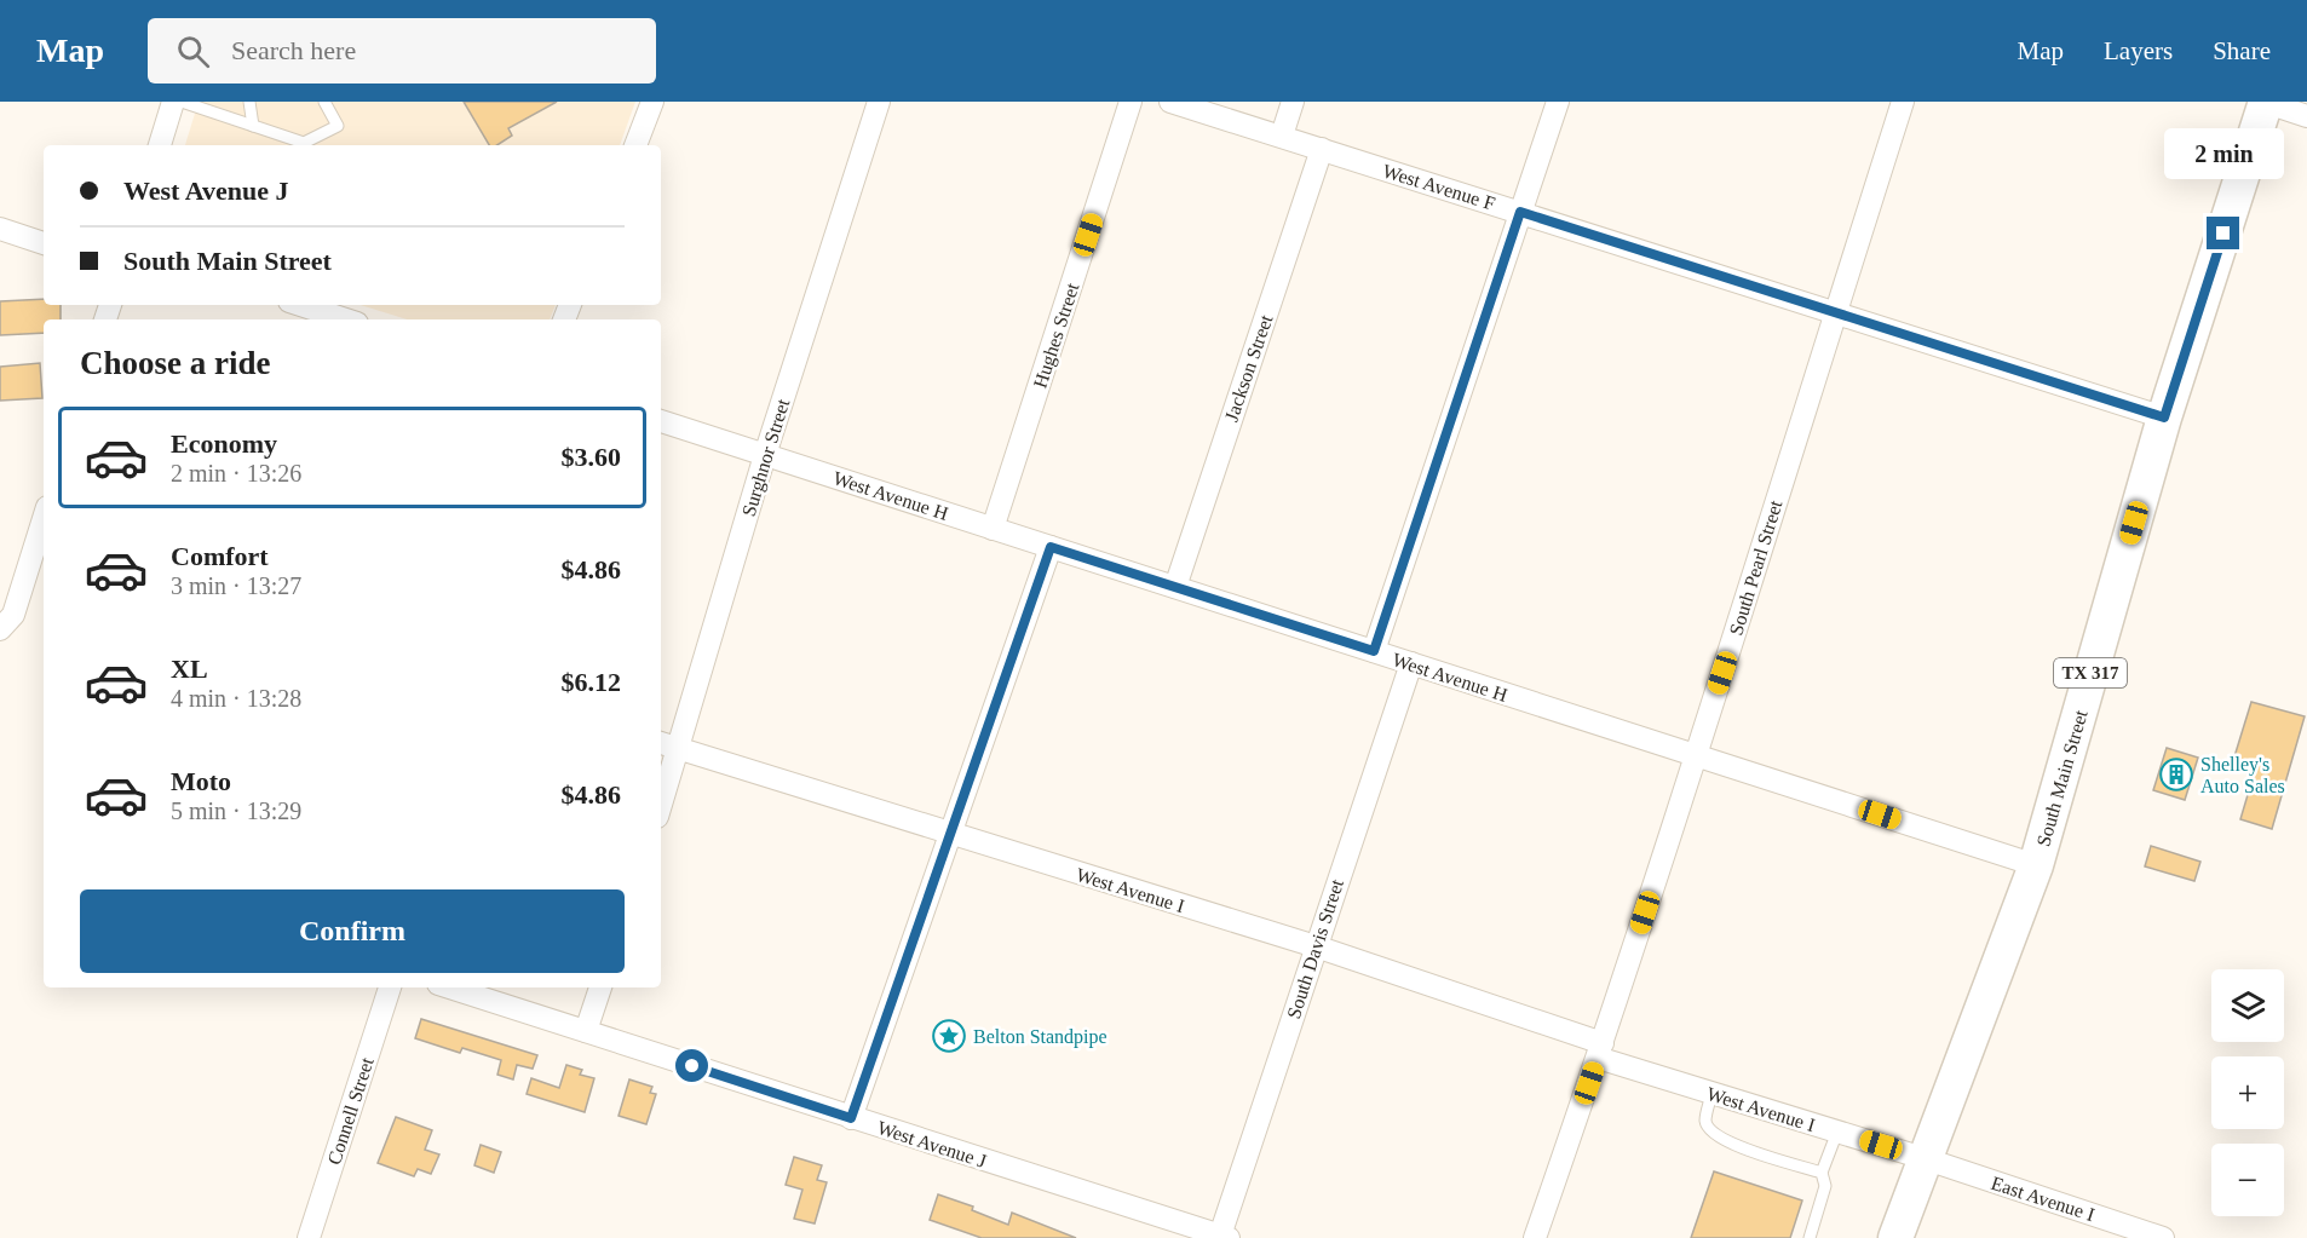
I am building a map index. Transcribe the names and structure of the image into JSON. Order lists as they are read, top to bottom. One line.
{"streets":{"main road":["TX 317","South Main Street"],"street":["West Avenue F","Hughes Street","Jackson Street","Surghnor Street","West Avenue H","South Pearl Street","West Avenue I","South Davis Street","Connell Street","West Avenue J","East Avenue I"]},"crossings":[["West Avenue F","Jackson Street"],["West Avenue F","South Pearl Street"],["West Avenue F","South Main Street"],["Hughes Street","West Avenue H"],["Jackson Street","West Avenue H"],["Surghnor Street","West Avenue H"],["Surghnor Street","West Avenue I"],["West Avenue H","South Pearl Street"],["West Avenue H","South Main Street"],["West Avenue H","South Davis Street"],["South Pearl Street","West Avenue I"],["South Main Street","West Avenue I"],["South Main Street","East Avenue I"],["West Avenue I","South Davis Street"],["West Avenue I","East Avenue I"],["South Davis Street","West Avenue J"]],"places":{"building":["Shelley's Auto Sales"],"place":["Belton Standpipe"]},"page":{"header":"Map","search":"Search here","nav":["Map","Layers","Share"],"bubble":"2 min","banner":["West Avenue J","South Main Street"],"heading":"Choose a ride","list":[{"name":"Economy","note":"2 min · 13:26","value":"$3.60"},{"name":"Comfort","note":"3 min · 13:27","value":"$4.86"},{"name":"XL","note":"4 min · 13:28","value":"$6.12"},{"name":"Moto","note":"5 min · 13:29","value":"$4.86"}],"buttons":"Confirm","map_buttons":["+","−"]}}
